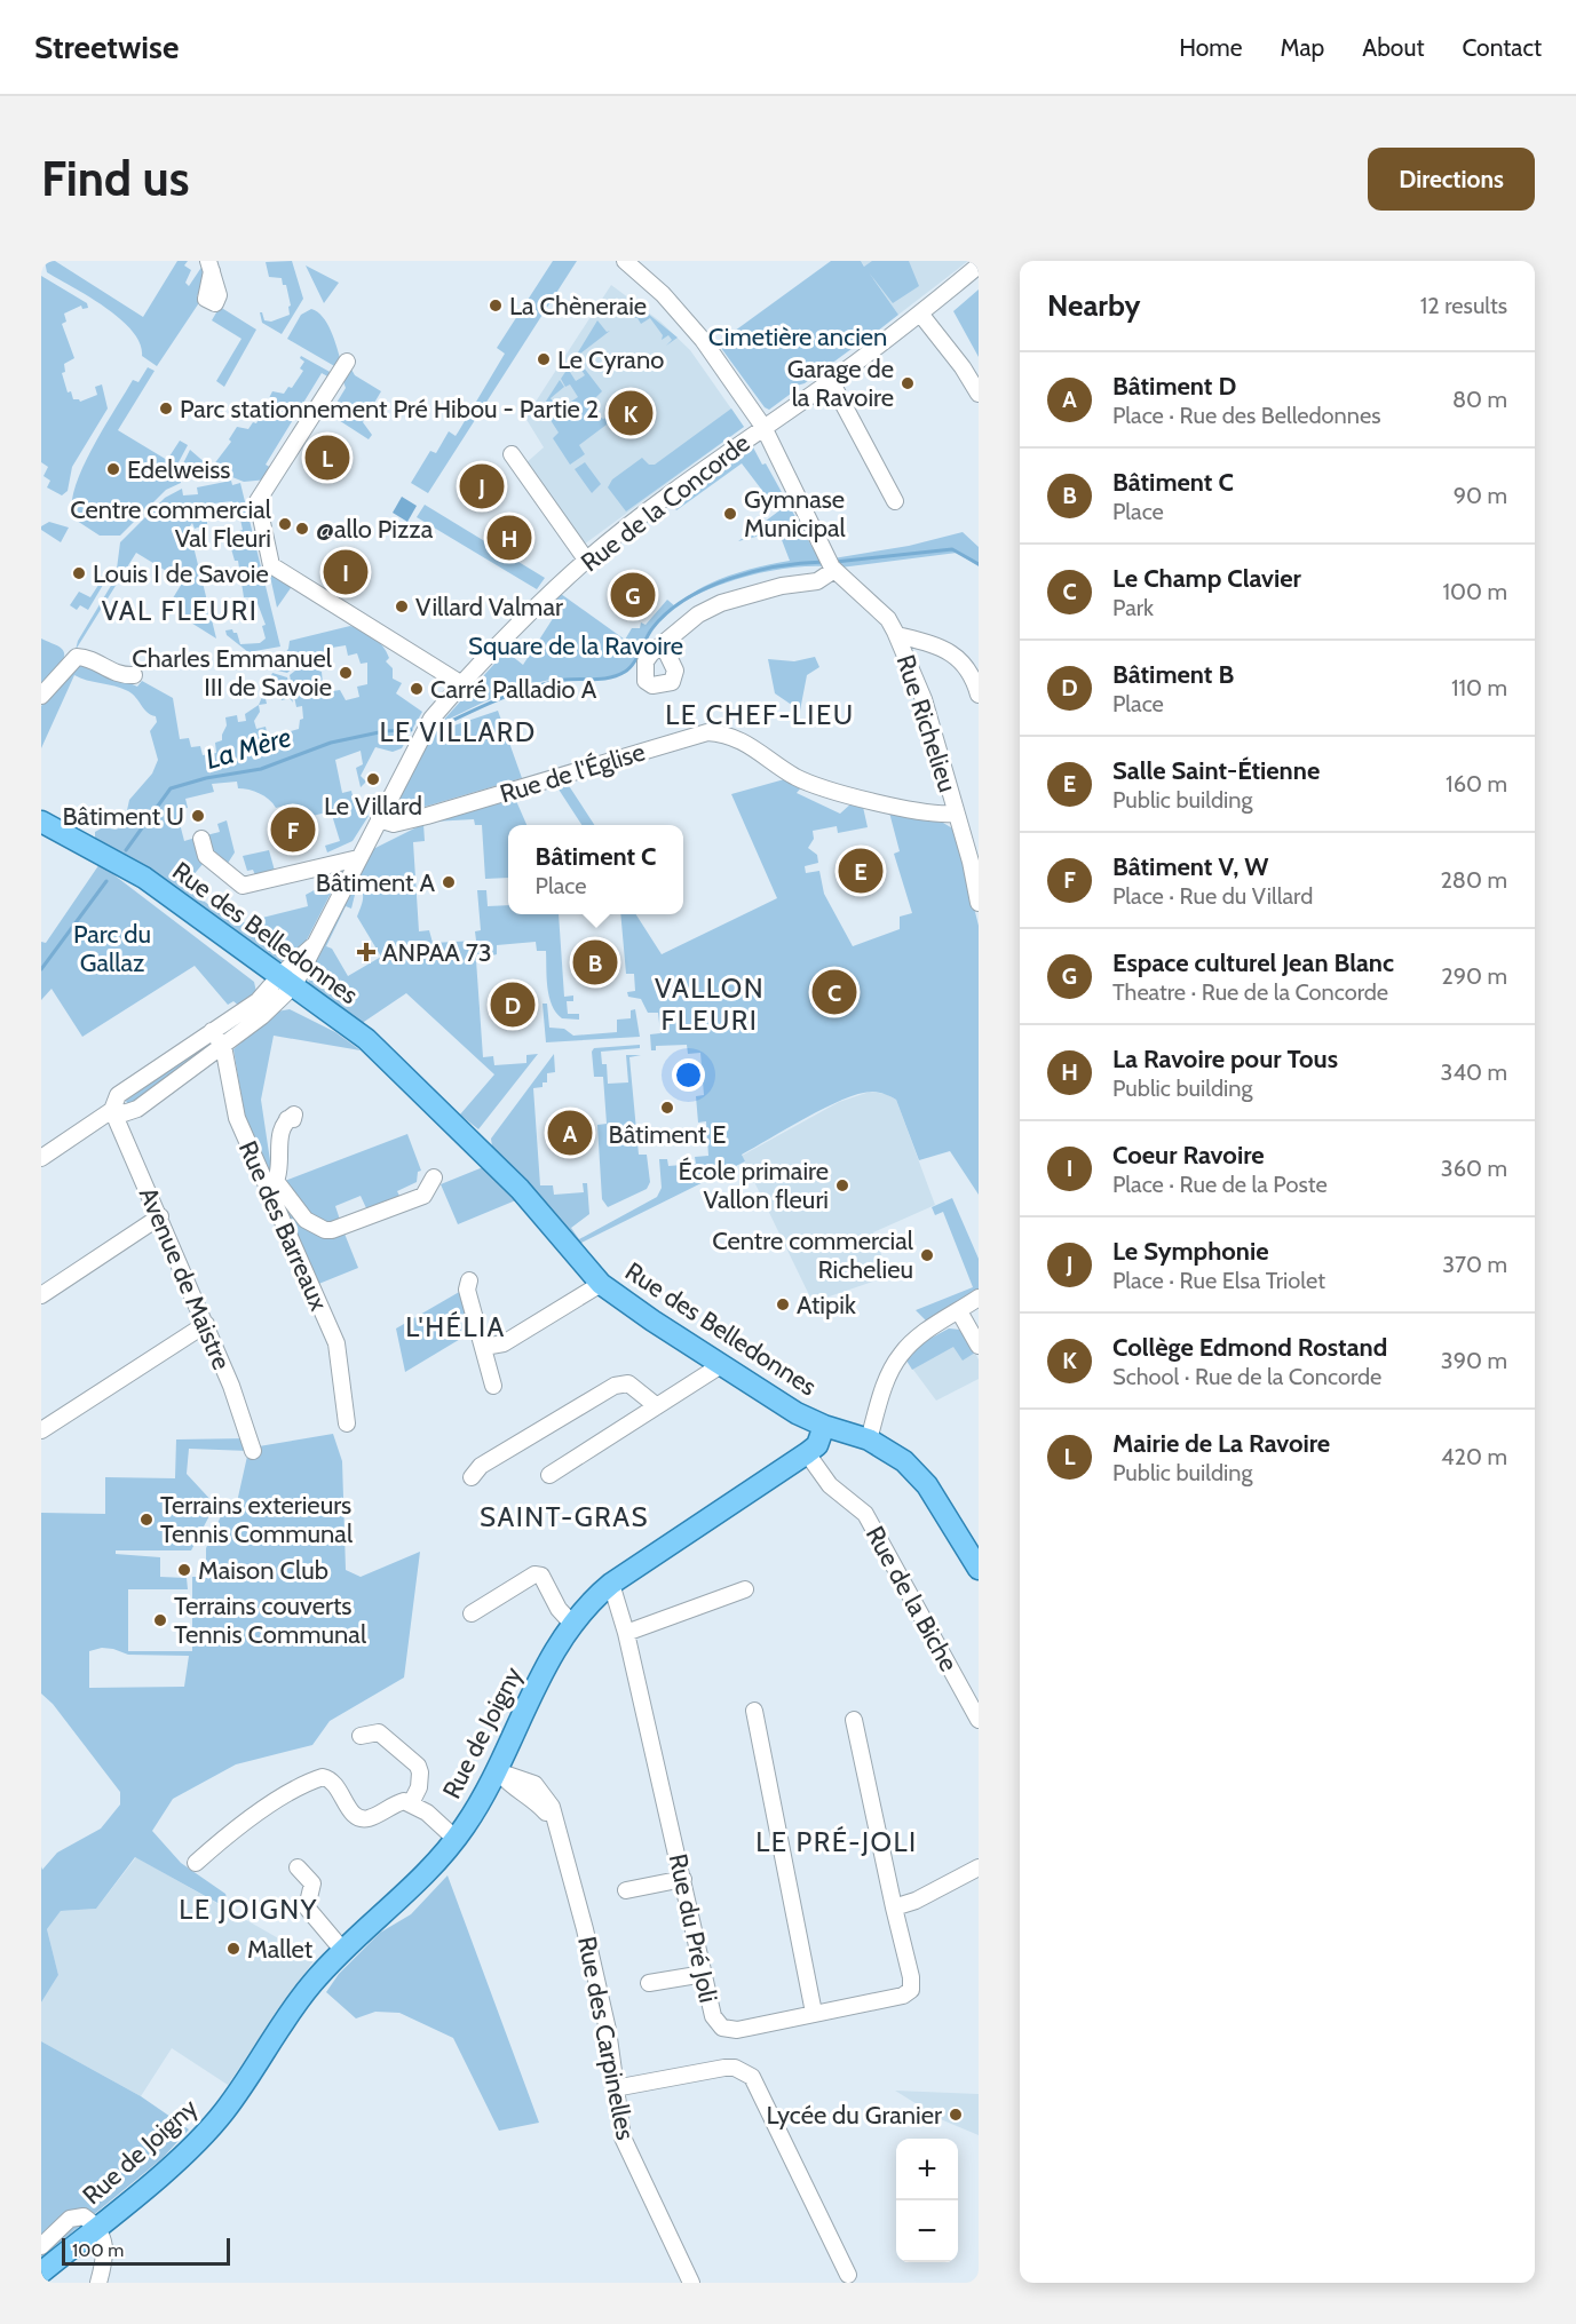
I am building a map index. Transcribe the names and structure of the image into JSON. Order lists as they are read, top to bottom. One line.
{"streets":{"main road":["Rue des Belledonnes","Rue de Joigny"],"street":["Rue de la Concorde","Rue Richelieu","Rue de l'Église","Rue des Barreaux","Avenue de Maistre","Rue de la Biche","Rue du Pré Joli","Rue des Carpinelles"]},"crossings":[["Rue de la Concorde","Rue Richelieu"],["Rue de la Concorde","Rue de l'Église"],["Rue de la Concorde","Rue des Belledonnes"],["Rue Richelieu","Rue de l'Église"],["Rue des Belledonnes","Rue de Joigny"],["Rue de la Biche","Rue de Joigny"],["Rue de Joigny","Rue du Pré Joli"],["Rue de Joigny","Rue des Carpinelles"]],"districts":["VAL FLEURI","LE CHEF-LIEU","LE VILLARD","VALLON FLEURI","L'HÉLIA","SAINT-GRAS","LE PRÉ-JOLI","LE JOIGNY"],"water":["La Mère"],"parks":["Cimetière ancien","Square de la Ravoire","Parc du Gallaz"],"places":{"other":["La Chèneraie","Le Cyrano","Garage de la Ravoire","Parc stationnement Pré Hibou - Partie 2","Edelweiss","Gymnase Municipal","Centre commercial Val Fleuri","@allo Pizza","Louis I de Savoie","Villard Valmar","Charles Emmanuel III de Savoie","Carré Palladio A","Le Villard","Bâtiment U","Bâtiment A","Bâtiment E","École primaire Vallon fleuri","Centre commercial Richelieu","Atipik","Terrains exterieurs Tennis Communal","Maison Club","Terrains couverts Tennis Communal","Mallet","Lycée du Granier"],"health":["ANPAA 73"]},"scale_bar":"100 m","page":{"header":"Streetwise","nav":["Home","Map","About","Contact"],"buttons":"Directions","title":"Find us","heading":["Nearby","12 results"],"list":[{"mark":"A","name":"Bâtiment D","note":"Place · Rue des Belledonnes","value":"80 m"},{"mark":"B","name":"Bâtiment C","note":"Place","value":"90 m"},{"mark":"C","name":"Le Champ Clavier","note":"Park","value":"100 m"},{"mark":"D","name":"Bâtiment B","note":"Place","value":"110 m"},{"mark":"E","name":"Salle Saint-Étienne","note":"Public building","value":"160 m"},{"mark":"F","name":"Bâtiment V, W","note":"Place · Rue du Villard","value":"280 m"},{"mark":"G","name":"Espace culturel Jean Blanc","note":"Theatre · Rue de la Concorde","value":"290 m"},{"mark":"H","name":"La Ravoire pour Tous","note":"Public building","value":"340 m"},{"mark":"I","name":"Coeur Ravoire","note":"Place · Rue de la Poste","value":"360 m"},{"mark":"J","name":"Le Symphonie","note":"Place · Rue Elsa Triolet","value":"370 m"},{"mark":"K","name":"Collège Edmond Rostand","note":"School · Rue de la Concorde","value":"390 m"},{"mark":"L","name":"Mairie de La Ravoire","note":"Public building","value":"420 m"}],"pins":["K","L","J","H","I","G","F","E","B","C","D","A"],"popup":["Bâtiment C","Place"],"map_buttons":["+","−"],"scale":"100 m"}}
